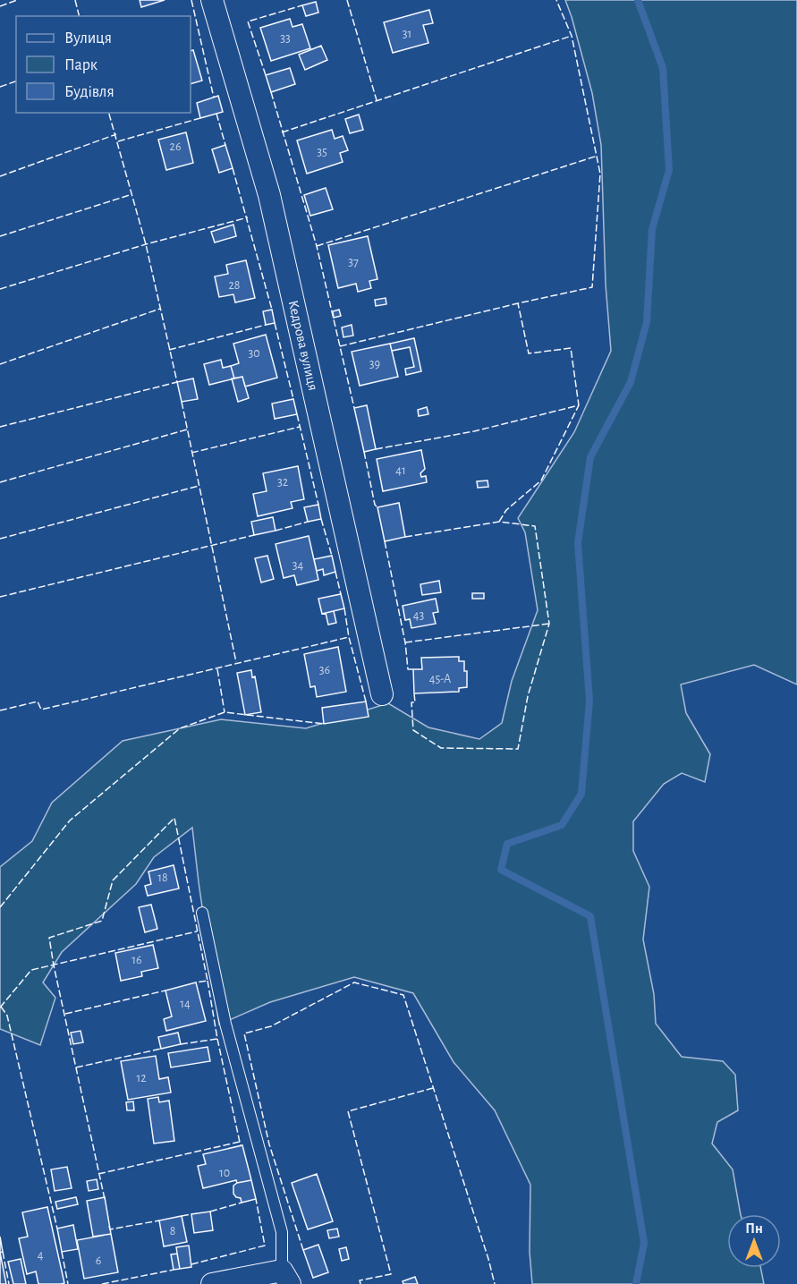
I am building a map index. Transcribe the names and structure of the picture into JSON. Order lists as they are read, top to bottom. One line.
{"streets":{"street":["Кедрова вулиця"]},"house_numbers":["31","33","26","35","37","28","30","39","41","32","34","43","36","45-А","18","16","14","12","10","8","4","6"],"legend":["Вулиця","Парк","Будівля"],"north":"top"}
